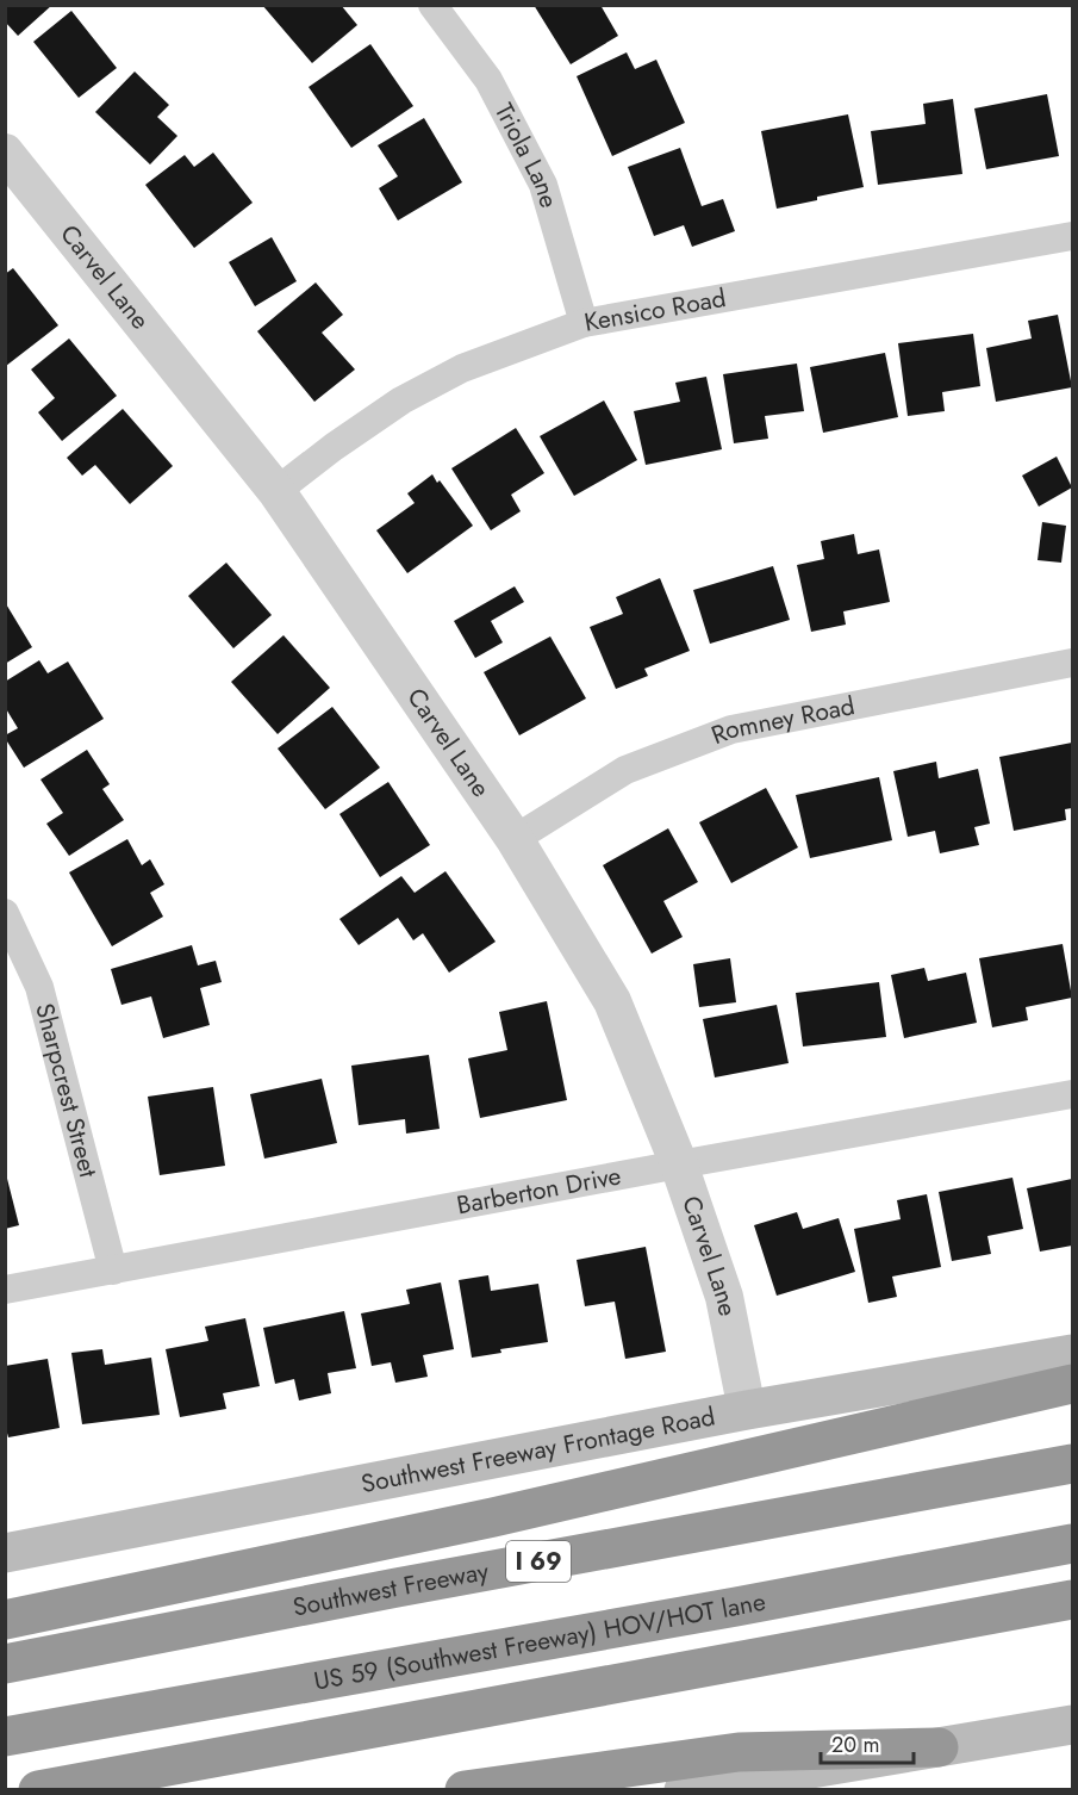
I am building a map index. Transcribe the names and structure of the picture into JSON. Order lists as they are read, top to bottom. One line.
{"streets":{"highway":["I 69","Southwest Freeway","US 59 (Southwest Freeway) HOV/HOT lane"],"main road":["Southwest Freeway Frontage Road"],"street":["Triola Lane","Carvel Lane","Kensico Road","Romney Road","Sharpcrest Street","Barberton Drive"]},"crossings":[["Triola Lane","Kensico Road"],["Carvel Lane","Kensico Road"],["Carvel Lane","Romney Road"],["Carvel Lane","Barberton Drive"],["Carvel Lane","Southwest Freeway Frontage Road"],["Sharpcrest Street","Barberton Drive"]],"scale_bar":"20 m"}
